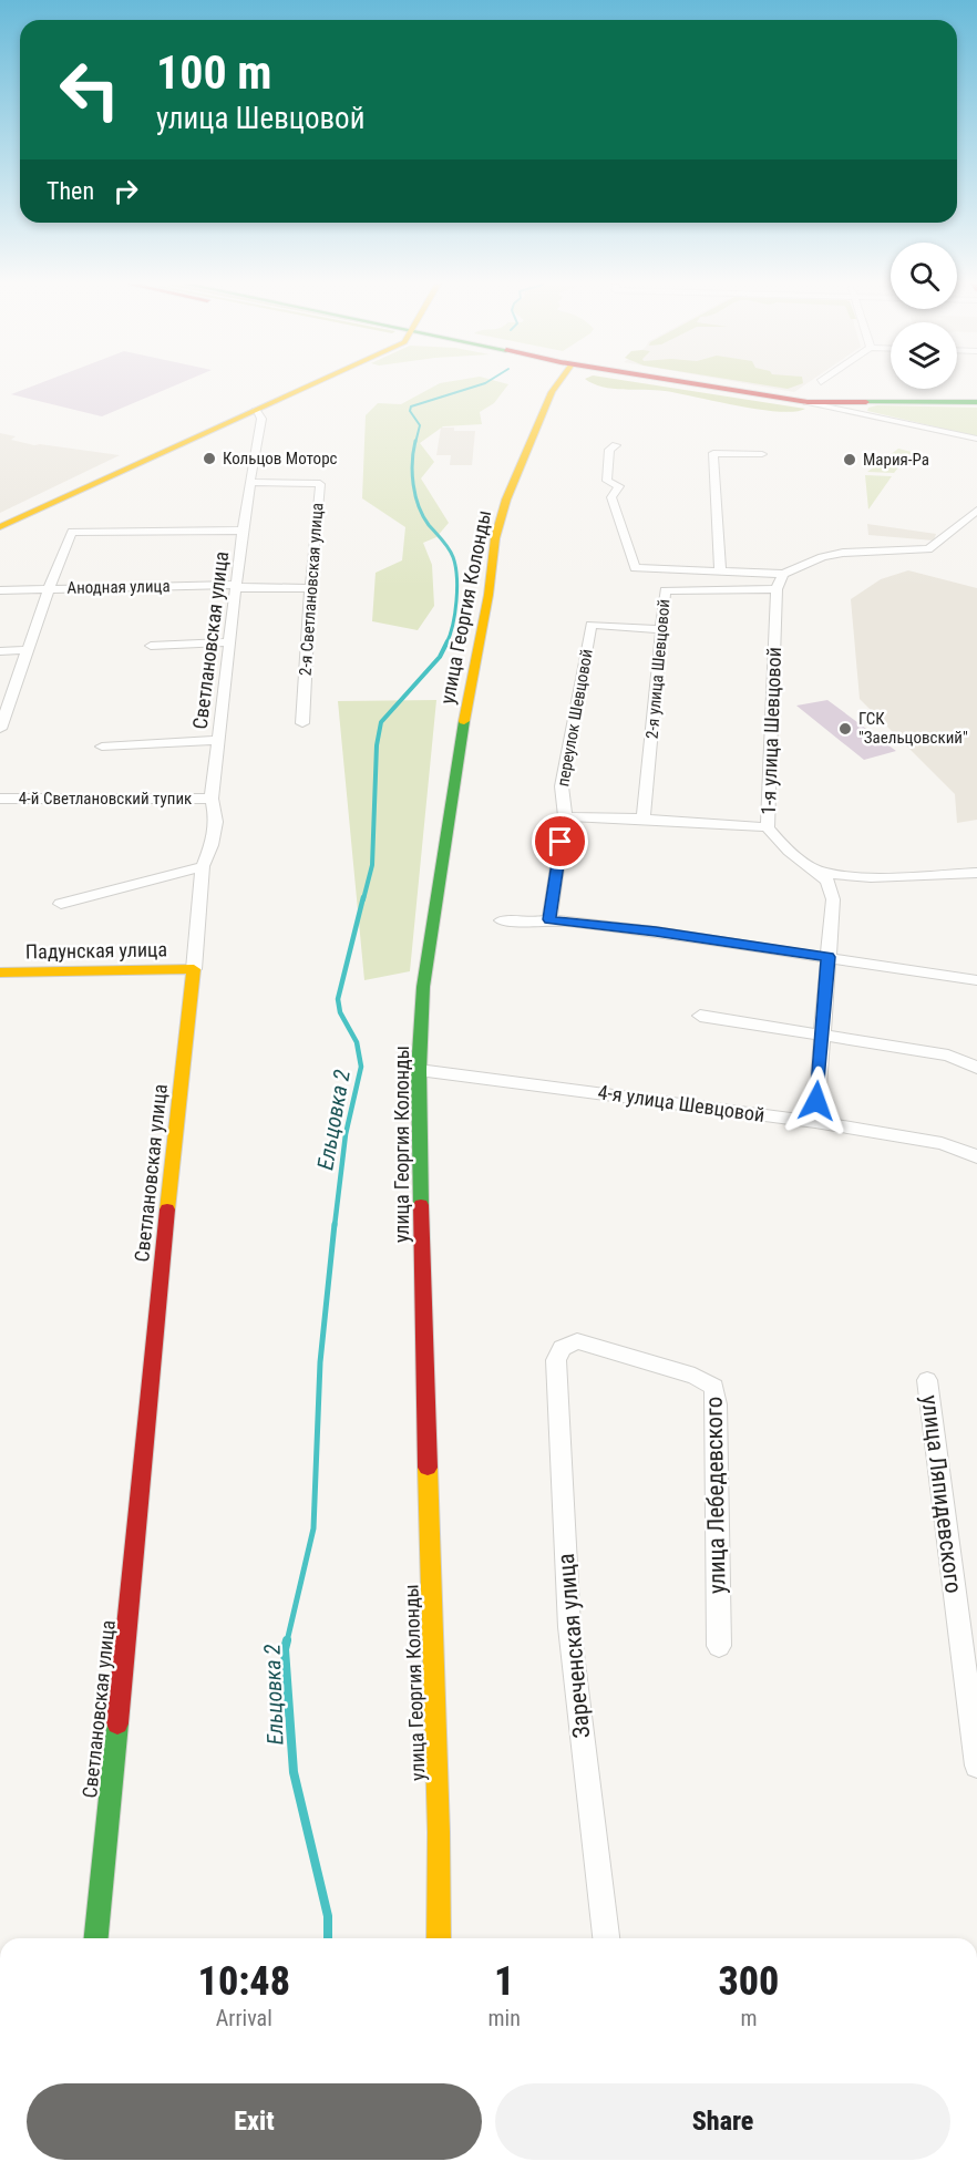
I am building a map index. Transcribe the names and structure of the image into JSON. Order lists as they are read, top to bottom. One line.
{"streets":{"main road":["улица Георгия Колонды","Светлановская улица","Падунская улица"],"street":["Анодная улица","2-я Светлановская улица","2-я улица Шевцовой","переулок Шевцовой","1-я улица Шевцовой","4-й Светлановский тупик","4-я улица Шевцовой","улица Ляпидевского","улица Лебедевского","Зареченская улица"]},"crossings":[["Анодная улица","2-я Светлановская улица"],["Анодная улица","Светлановская улица"],["2-я Светлановская улица","Светлановская улица"],["улица Георгия Колонды","4-я улица Шевцовой"],["Светлановская улица","4-й Светлановский тупик"],["Светлановская улица","Падунская улица"],["2-я улица Шевцовой","переулок Шевцовой"],["2-я улица Шевцовой","1-я улица Шевцовой"],["улица Лебедевского","Зареченская улица"]],"water":["Ельцовка 2"],"places":["Кольцов Моторс","Мария-Ра","ГСК \"Заельцовский\""],"page":{"turn":["100 m","улица Шевцовой"],"then":"Then","eta":["10:48","Arrival","1","min","300","m"],"buttons":["Exit","Share"]}}
